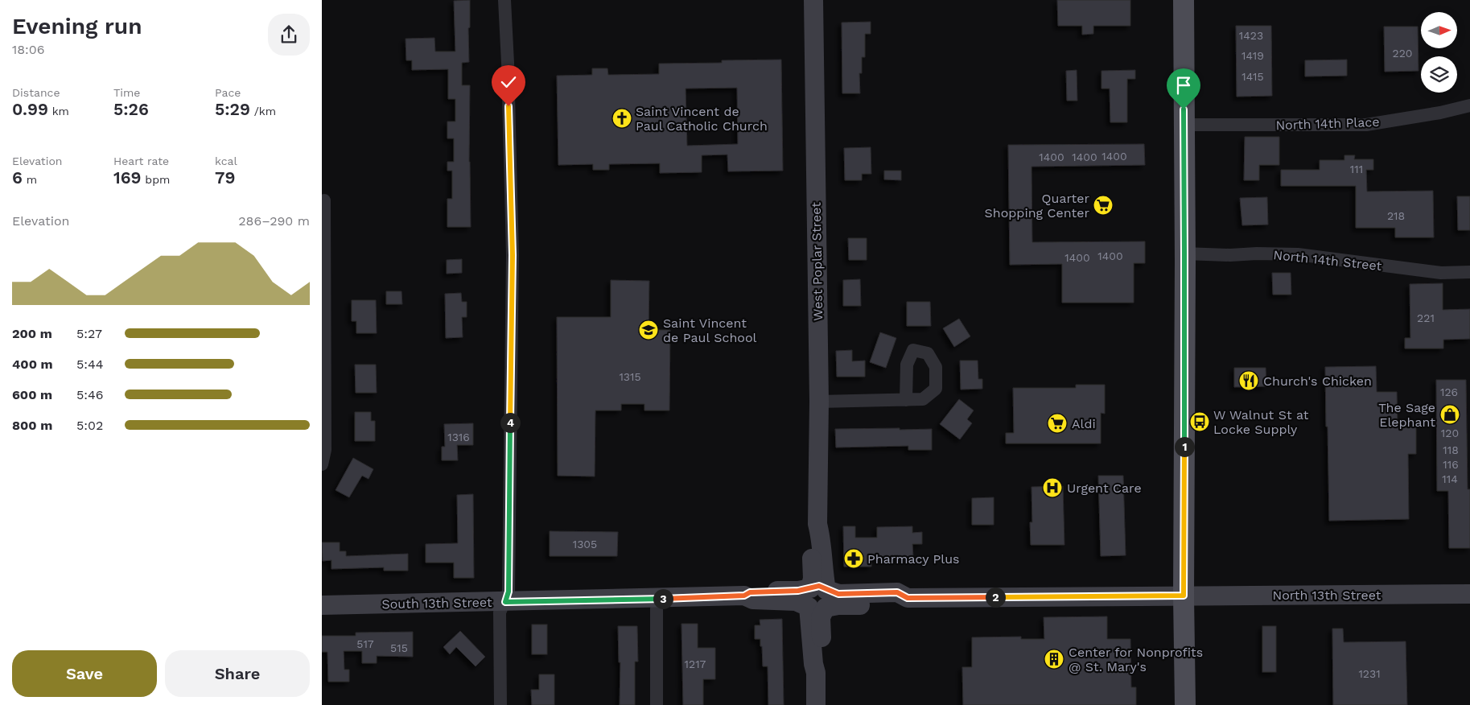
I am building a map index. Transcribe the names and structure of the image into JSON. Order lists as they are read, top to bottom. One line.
{"streets":{"street":["North 14th Place","North 14th Street","West Poplar Street","North 13th Street","South 13th Street"]},"crossings":[["West Poplar Street","South 13th Street"],["North 13th Street","South 13th Street"]],"places":{"church":["Saint Vincent de Paul Catholic Church"],"supermarket":["Quarter Shopping Center","Aldi"],"school or university":["Saint Vincent de Paul School"],"restaurant":["Church's Chicken"],"shop":["The Sage Elephant"],"bus stop":["W Walnut St at Locke Supply"],"hospital":["Urgent Care"],"pharmacy":["Pharmacy Plus"],"building":["Center for Nonprofits @ St. Mary's"]},"house_numbers":["1423","220","1419","1415","1400","1400","1400","111","218","1400","1400","221","1315","126","120","1316","118","116","114","1305","517","515","1217","1231"],"north":"right","page":{"heading":["Evening run","18:06"],"stats":[["Distance","0.99 km"],["Time","5:26"],["Pace","5:29 /km"],["Elevation","6 m"],["Heart rate","169 bpm"],["kcal","79"]],"chart":["Elevation","286–290 m"],"list":[{"name":"200 m","note":"5:27"},{"name":"400 m","note":"5:44"},{"name":"600 m","note":"5:46"},{"name":"800 m","note":"5:02"}],"pins":["4","1","2","3"],"buttons":["Save","Share"]}}
